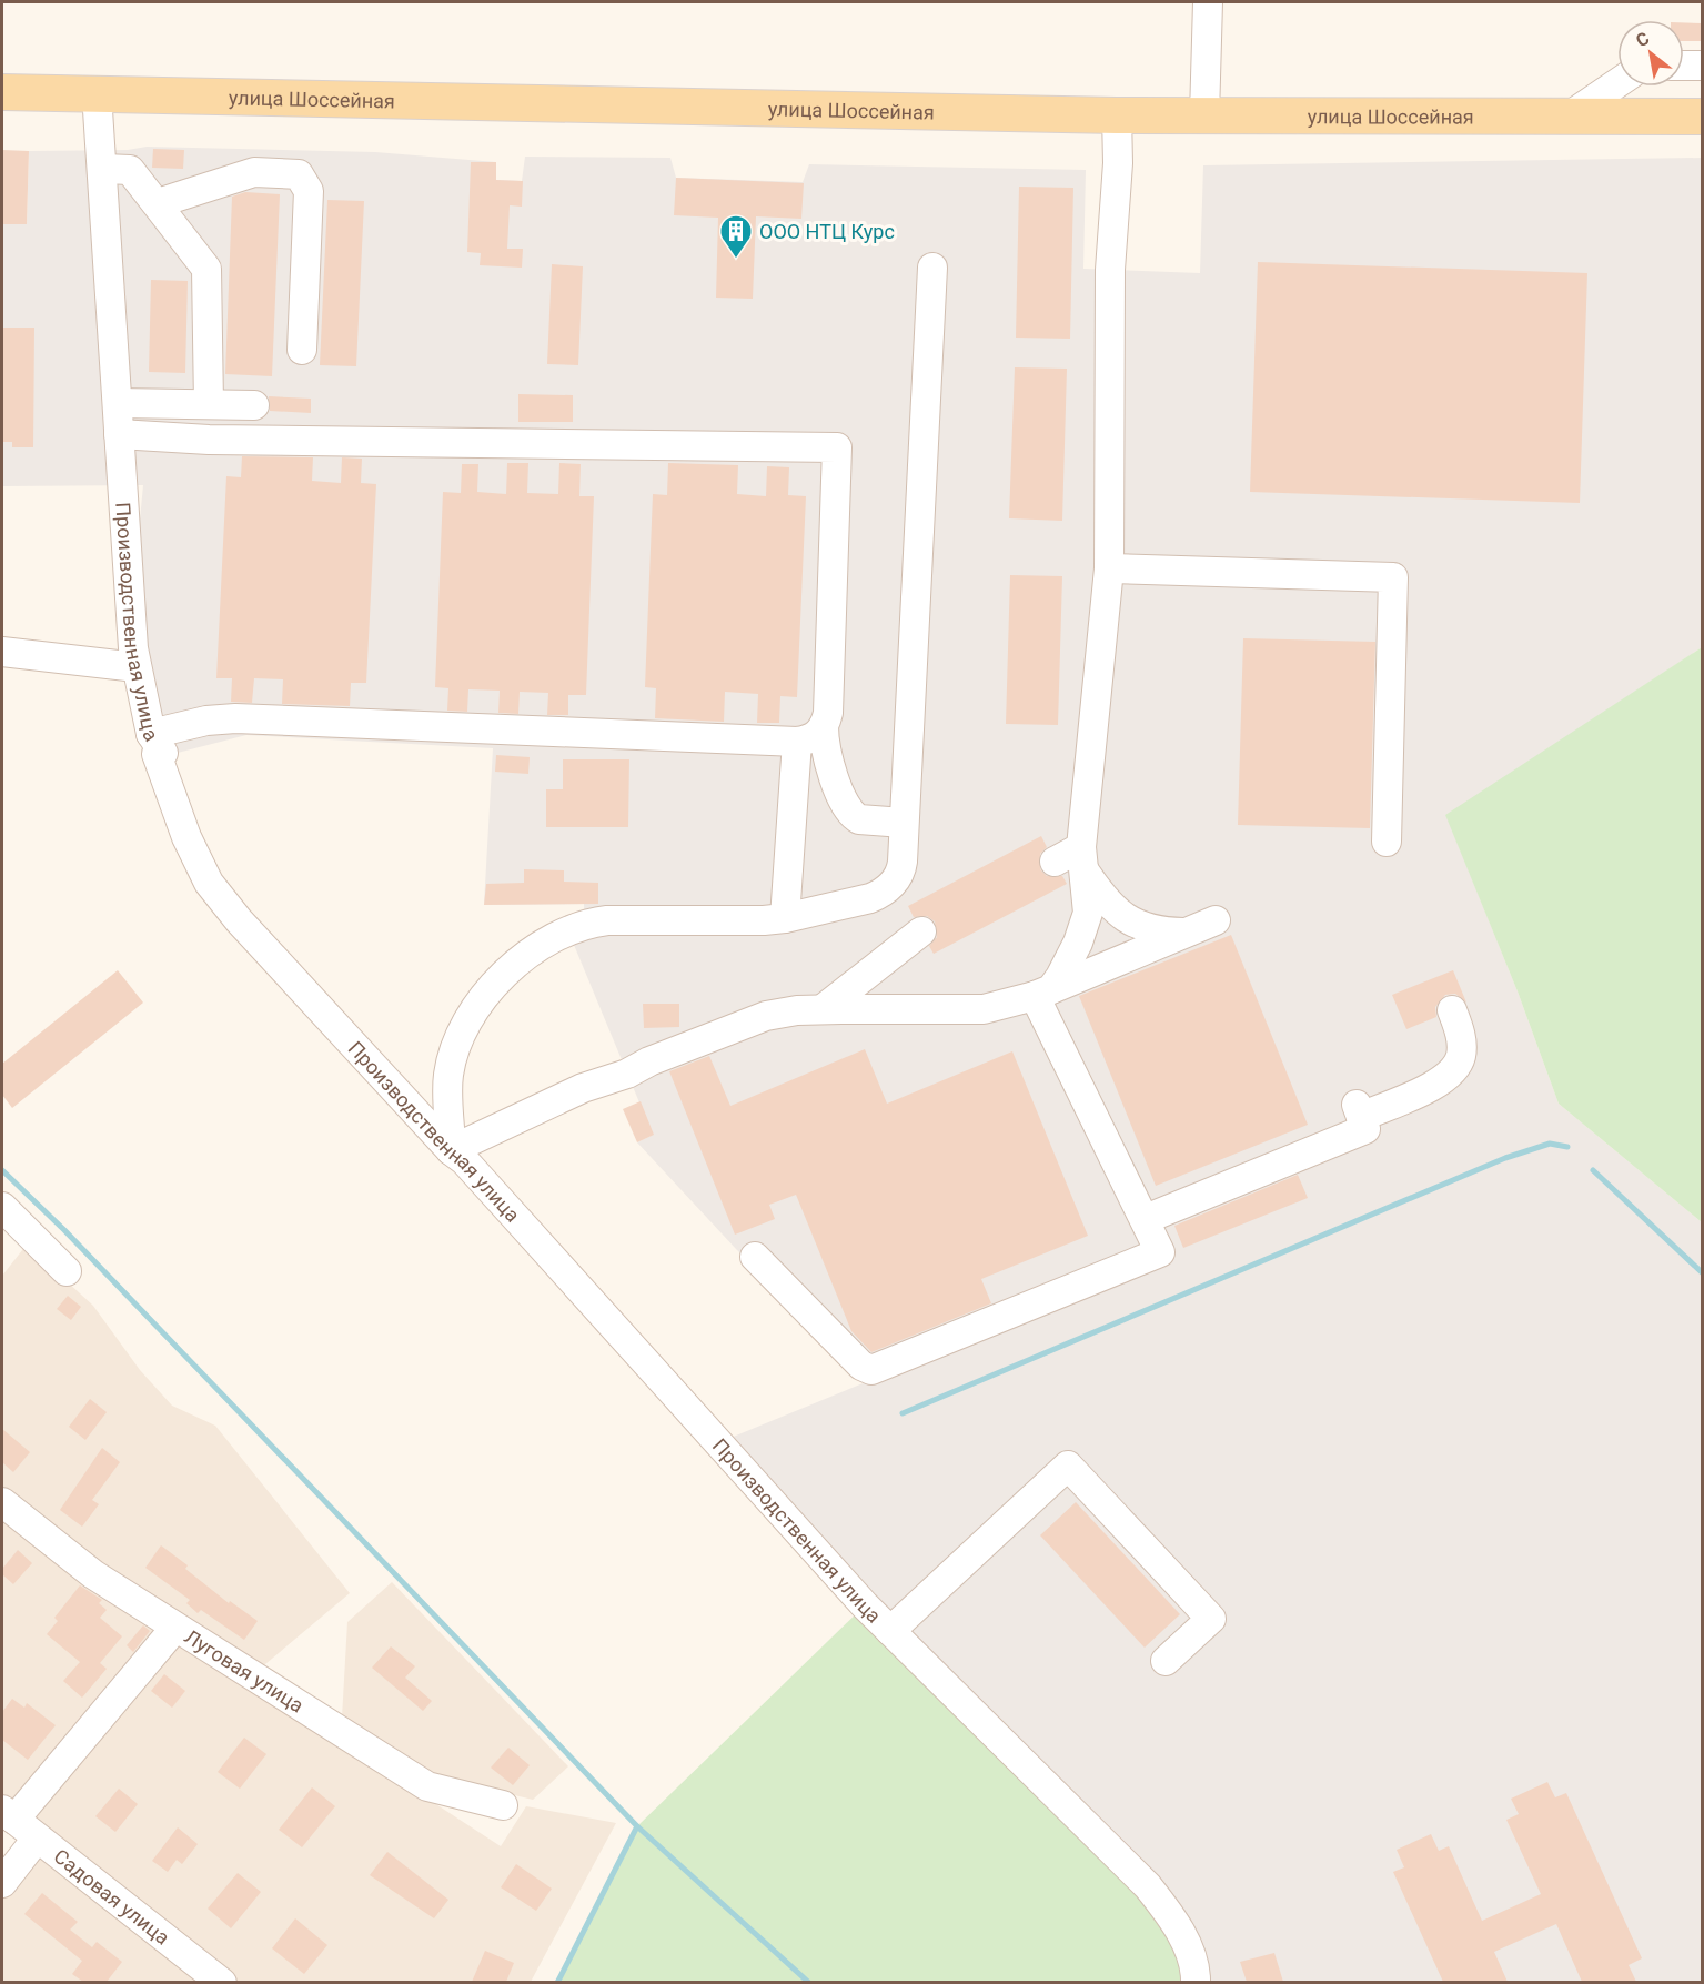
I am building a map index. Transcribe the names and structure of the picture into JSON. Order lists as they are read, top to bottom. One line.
{"streets":{"main road":["улица Шоссейная"],"street":["Производственная улица","Луговая улица","Садовая улица"]},"crossings":[["улица Шоссейная","Производственная улица"]],"places":{"building":["ООО НТЦ Курс"]},"north":"top left"}
